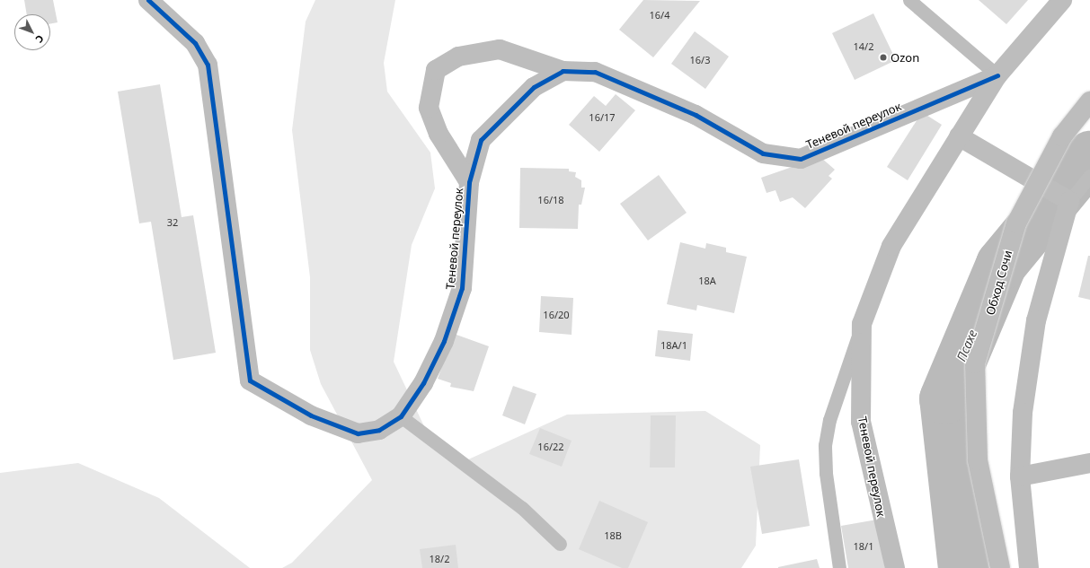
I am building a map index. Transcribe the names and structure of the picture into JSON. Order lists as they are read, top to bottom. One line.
{"streets":{"main road":["Теневой переулок","Обход Сочи"]},"water":["Псахе"],"places":["Ozon"],"house_numbers":["16/4","14/2","16/3","16/17","16/18","32","18А","16/20","18А/1","16/22","18В","18/1","18/2"],"north":"bottom right"}
